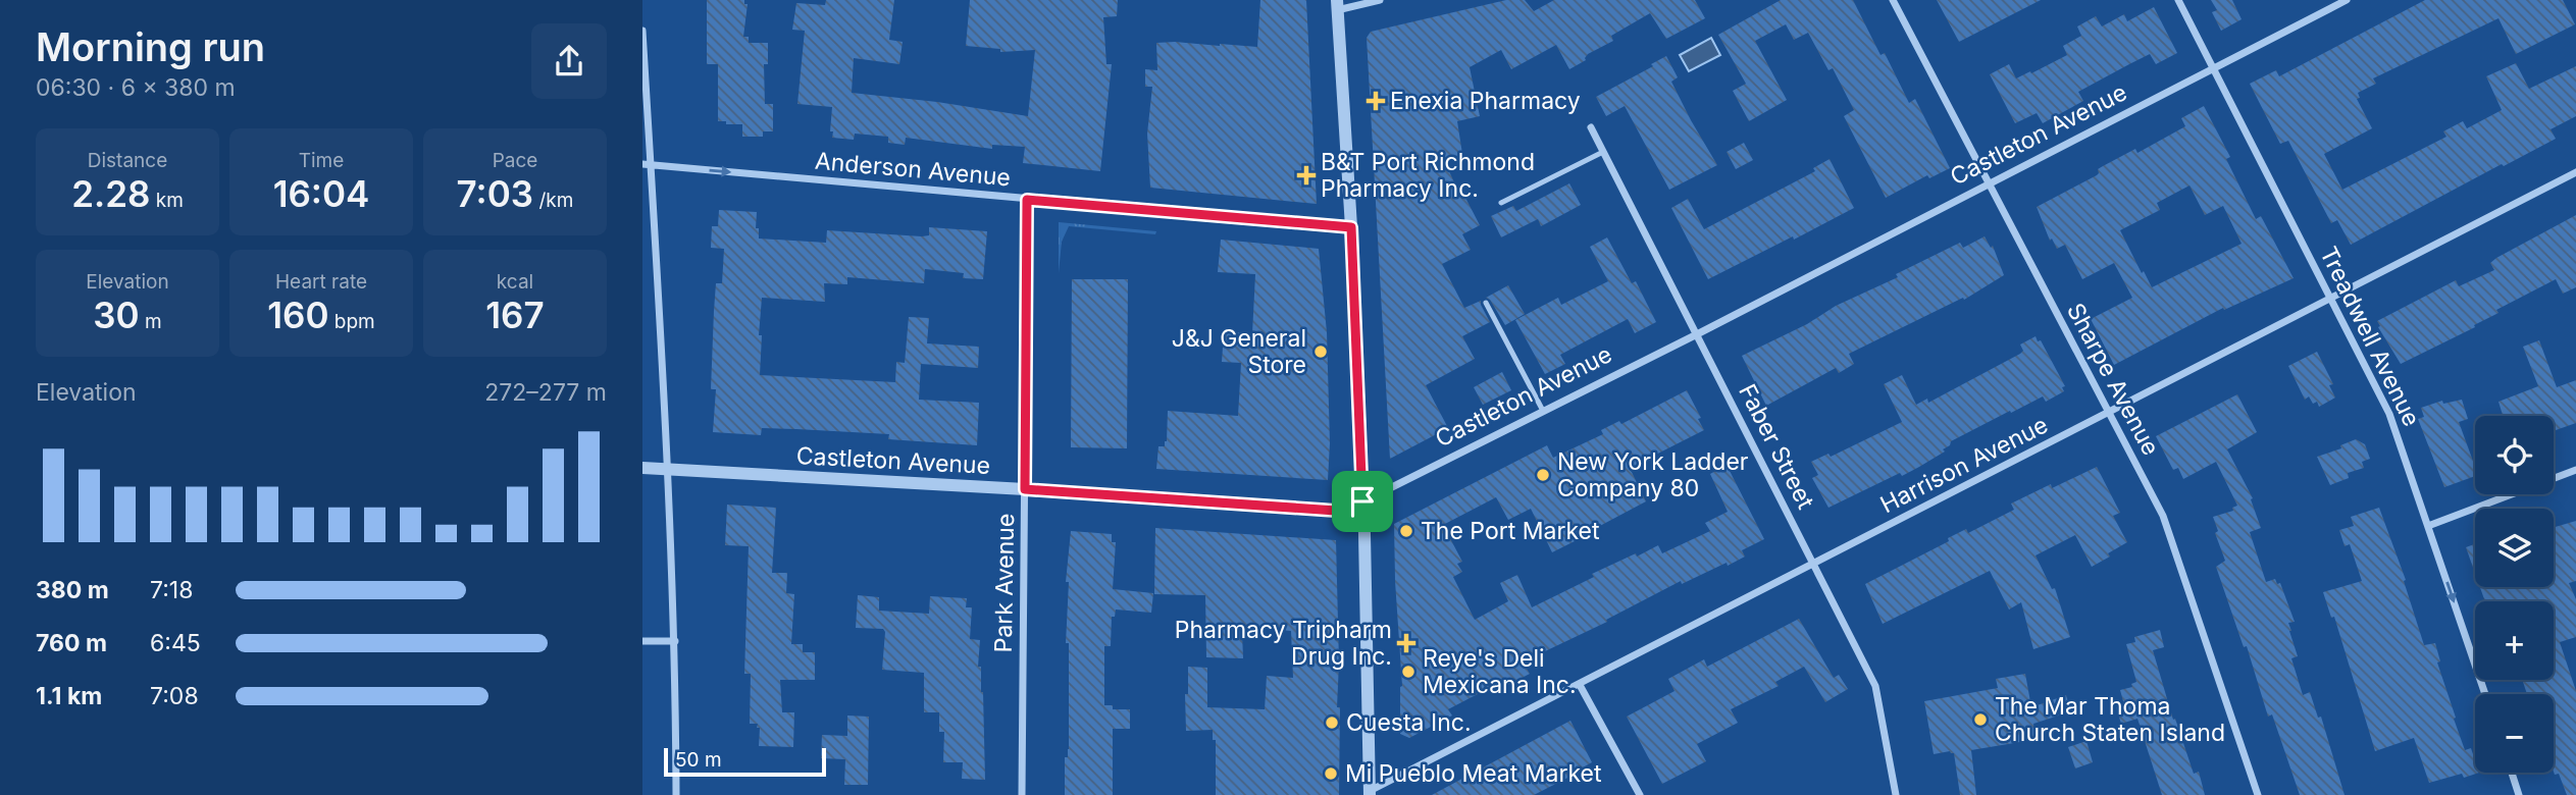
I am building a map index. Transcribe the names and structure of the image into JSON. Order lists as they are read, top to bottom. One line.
{"streets":{"street":["Castleton Avenue","Anderson Avenue","Treadwell Avenue","Sharpe Avenue","Faber Street","Harrison Avenue","Park Avenue"]},"crossings":[["Castleton Avenue","Treadwell Avenue"],["Castleton Avenue","Sharpe Avenue"],["Castleton Avenue","Faber Street"],["Castleton Avenue","Park Avenue"],["Anderson Avenue","Park Avenue"],["Treadwell Avenue","Harrison Avenue"],["Sharpe Avenue","Harrison Avenue"],["Faber Street","Harrison Avenue"]],"one_way":["Anderson Avenue"],"places":{"health":["Enexia Pharmacy","B&T Port Richmond Pharmacy Inc.","Pharmacy Tripharm Drug Inc."],"other":["J&J General Store","New York Ladder Company 80","The Port Market","Reye's Deli Mexicana Inc.","The Mar Thoma Church Staten Island","Cuesta Inc.","Mi Pueblo Meat Market"]},"scale_bar":"50 m","page":{"heading":["Morning run","06:30 · 6 × 380 m"],"stats":[["Distance","2.28 km"],["Time","16:04"],["Pace","7:03 /km"],["Elevation","30 m"],["Heart rate","160 bpm"],["kcal","167"]],"chart":["Elevation","272–277 m"],"map_buttons":["+","−"],"list":[{"name":"380 m","note":"7:18"},{"name":"760 m","note":"6:45"},{"name":"1.1 km","note":"7:08"}],"scale":"50 m"}}
